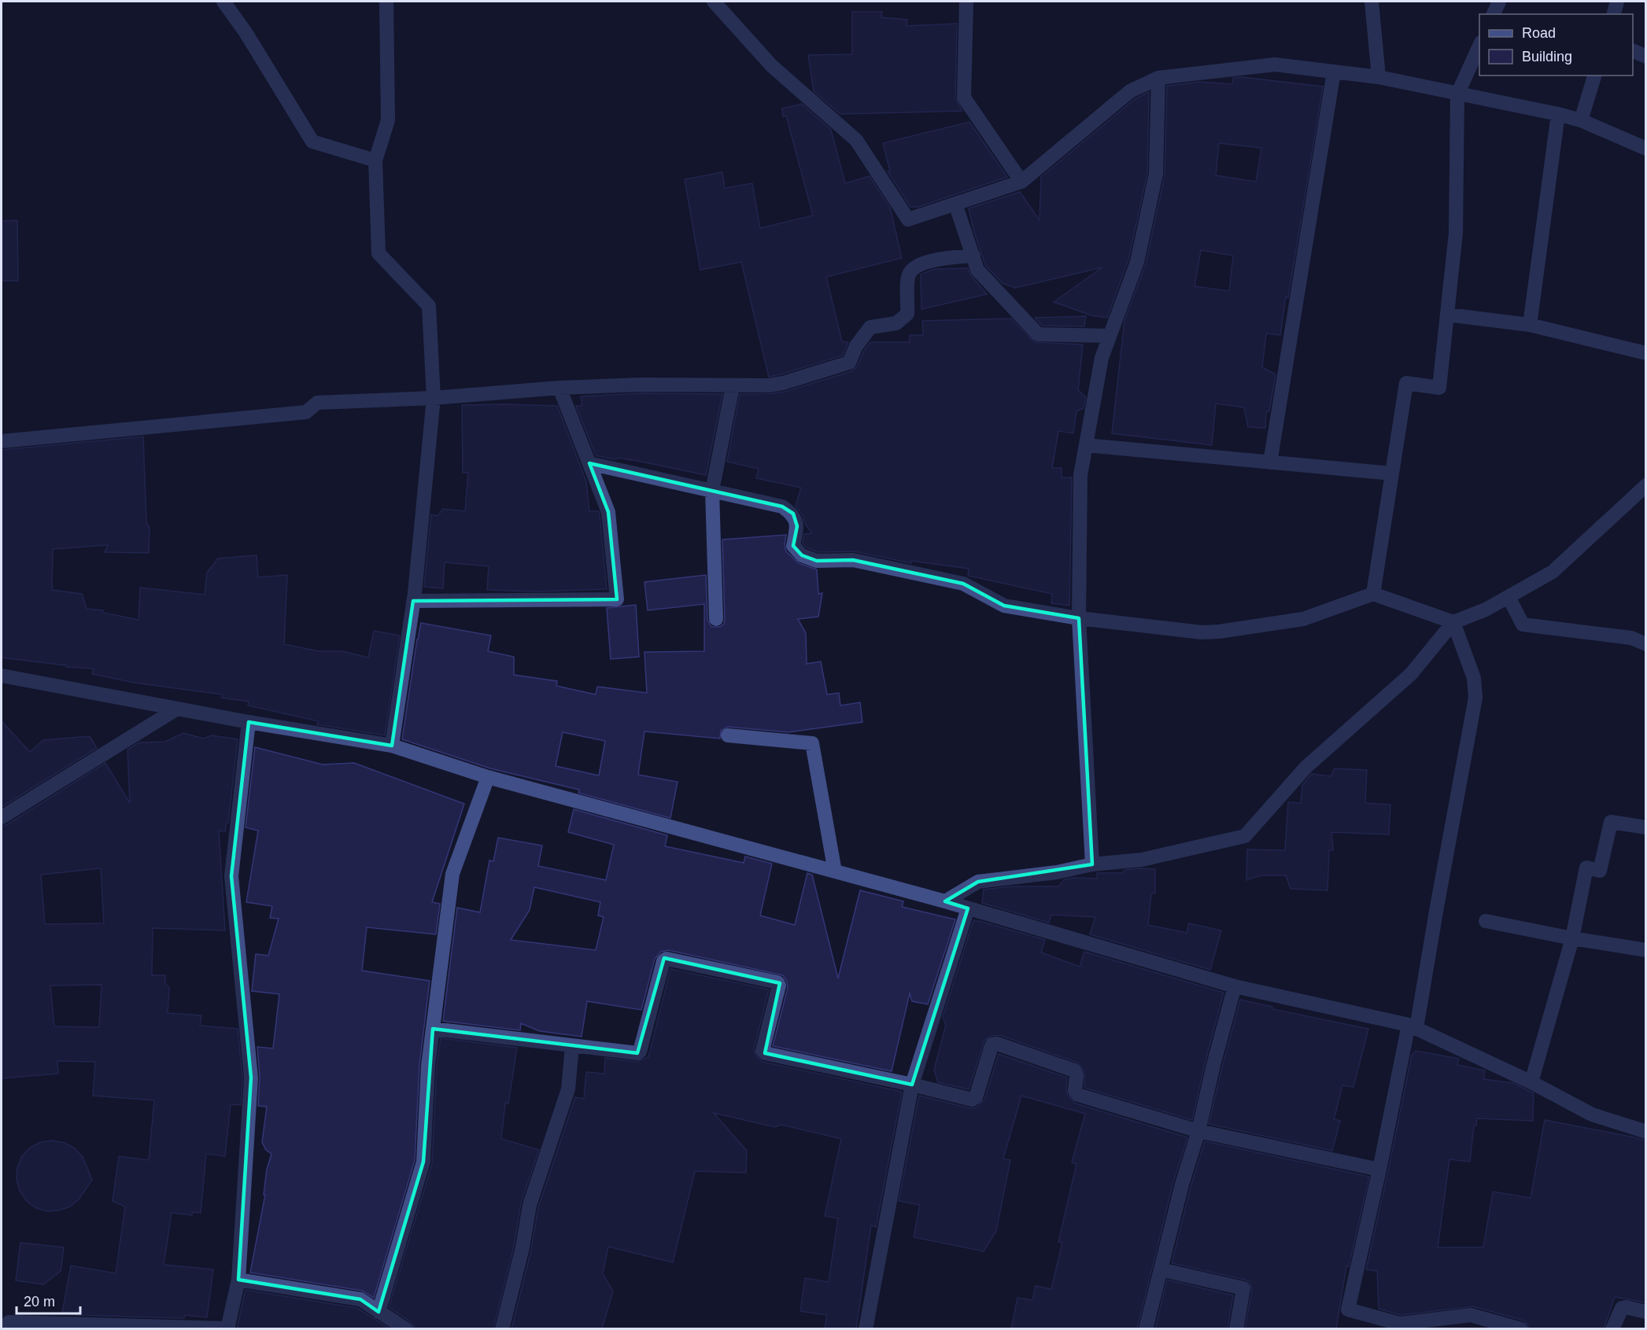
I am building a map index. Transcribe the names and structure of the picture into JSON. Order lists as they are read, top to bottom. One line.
{"legend":["Road","Building"],"scale_bar":"20 m"}
